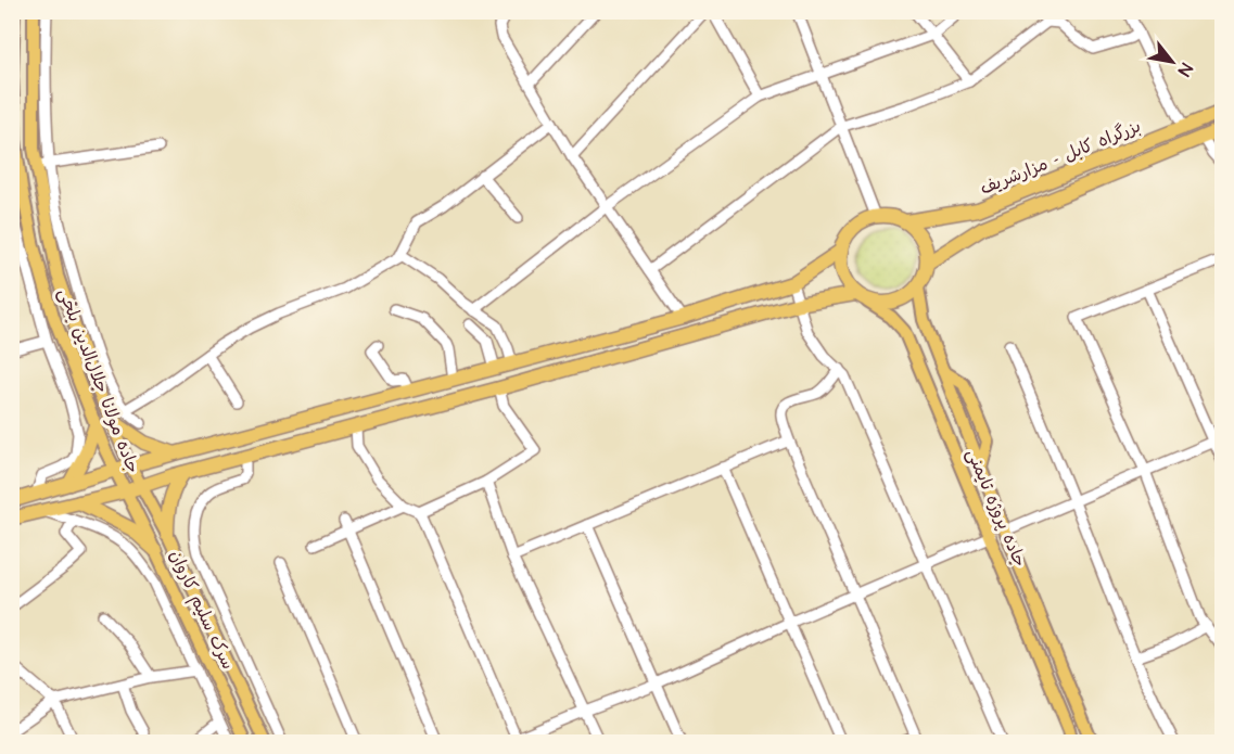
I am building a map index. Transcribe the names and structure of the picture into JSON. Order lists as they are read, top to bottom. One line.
{"streets":{"highway":["بزرگراه کابل - مزارشریف"],"main road":["جاده مولانا جلال‌الدین بلخی","جاده پروژه تایمنی","سرک سلیم کاروان"]},"crossings":[["بزرگراه کابل - مزارشریف","جاده پروژه تایمنی"],["جاده مولانا جلال‌الدین بلخی","سرک سلیم کاروان"]],"north":"bottom right"}
